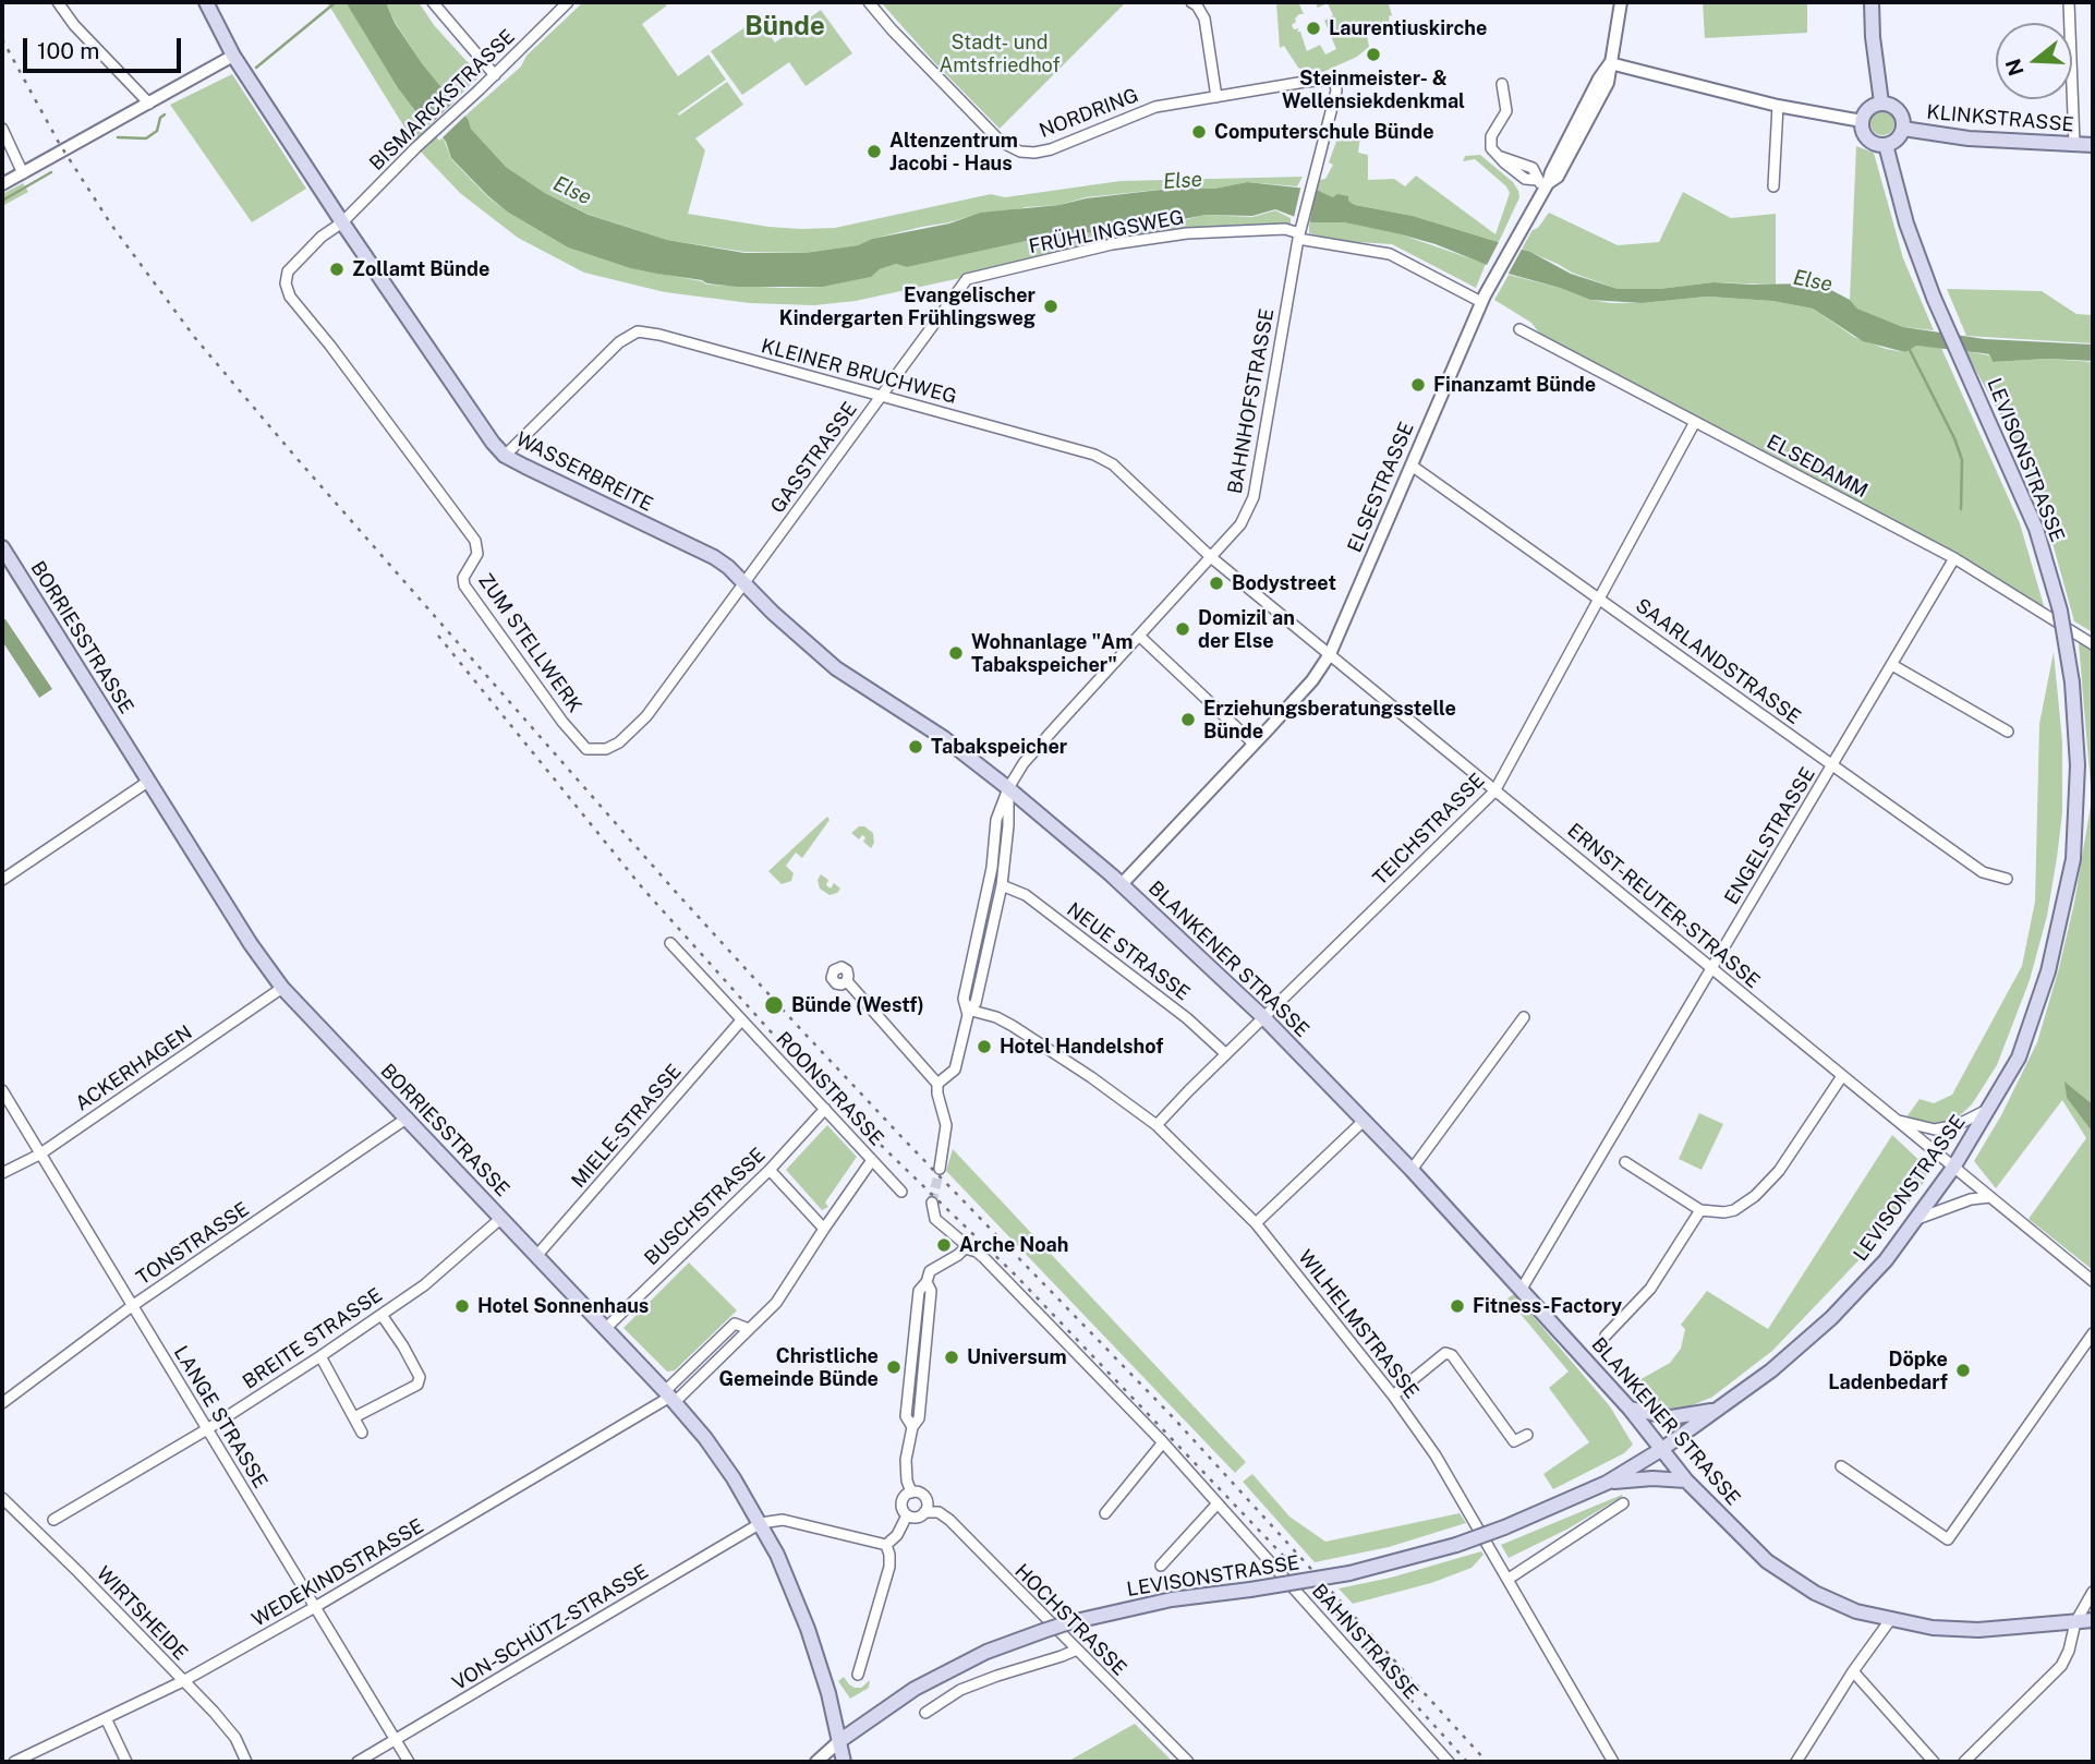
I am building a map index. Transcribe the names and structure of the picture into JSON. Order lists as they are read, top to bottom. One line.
{"streets":{"main road":["KLINKSTRASSE","LEVISONSTRASSE","WASSERBREITE","BORRIESSTRASSE","BLANKENER STRASSE"],"street":["BISMARCKSTRASSE","NORDRING","FRÜHLINGSWEG","KLEINER BRUCHWEG","BAHNHOFSTRASSE","GASSTRASSE","ELSEDAMM","ELSESTRASSE","ZUM STELLWERK","SAARLANDSTRASSE","TEICHSTRASSE","ENGELSTRASSE","ERNST-REUTER-STRASSE","NEUE STRASSE","ACKERHAGEN","ROONSTRASSE","MIELE-STRASSE","BUSCHSTRASSE","TONSTRASSE","WILHELMSTRASSE","BREITE STRASSE","LANGE STRASSE","WEDEKINDSTRASSE","WIRTSHEIDE","HOCHSTRASSE","VON-SCHÜTZ-STRASSE","BAHNSTRASSE"]},"crossings":[["BISMARCKSTRASSE","WASSERBREITE"],["BISMARCKSTRASSE","ZUM STELLWERK"],["NORDRING","BAHNHOFSTRASSE"],["KLINKSTRASSE","LEVISONSTRASSE"],["FRÜHLINGSWEG","BAHNHOFSTRASSE"],["FRÜHLINGSWEG","GASSTRASSE"],["KLEINER BRUCHWEG","BAHNHOFSTRASSE"],["KLEINER BRUCHWEG","GASSTRASSE"],["KLEINER BRUCHWEG","WASSERBREITE"],["KLEINER BRUCHWEG","ERNST-REUTER-STRASSE"],["BAHNHOFSTRASSE","WASSERBREITE"],["BAHNHOFSTRASSE","ERNST-REUTER-STRASSE"],["BAHNHOFSTRASSE","NEUE STRASSE"],["BAHNHOFSTRASSE","BLANKENER STRASSE"],["BAHNHOFSTRASSE","WILHELMSTRASSE"],["GASSTRASSE","WASSERBREITE"],["GASSTRASSE","ZUM STELLWERK"],["LEVISONSTRASSE","BORRIESSTRASSE"],["LEVISONSTRASSE","ERNST-REUTER-STRASSE"],["LEVISONSTRASSE","BLANKENER STRASSE"],["ELSEDAMM","TEICHSTRASSE"],["ELSEDAMM","ENGELSTRASSE"],["WASSERBREITE","ZUM STELLWERK"],["WASSERBREITE","BLANKENER STRASSE"],["ELSESTRASSE","SAARLANDSTRASSE"],["ELSESTRASSE","ERNST-REUTER-STRASSE"],["ELSESTRASSE","BLANKENER STRASSE"],["BORRIESSTRASSE","ACKERHAGEN"],["BORRIESSTRASSE","MIELE-STRASSE"],["BORRIESSTRASSE","BUSCHSTRASSE"],["BORRIESSTRASSE","TONSTRASSE"],["BORRIESSTRASSE","BREITE STRASSE"],["BORRIESSTRASSE","WEDEKINDSTRASSE"],["BORRIESSTRASSE","VON-SCHÜTZ-STRASSE"],["SAARLANDSTRASSE","TEICHSTRASSE"],["SAARLANDSTRASSE","ENGELSTRASSE"],["TEICHSTRASSE","ERNST-REUTER-STRASSE"],["TEICHSTRASSE","NEUE STRASSE"],["TEICHSTRASSE","BLANKENER STRASSE"],["TEICHSTRASSE","WILHELMSTRASSE"],["ENGELSTRASSE","ERNST-REUTER-STRASSE"],["ENGELSTRASSE","BLANKENER STRASSE"],["ACKERHAGEN","LANGE STRASSE"],["ROONSTRASSE","MIELE-STRASSE"],["ROONSTRASSE","BUSCHSTRASSE"],["TONSTRASSE","LANGE STRASSE"],["BREITE STRASSE","LANGE STRASSE"],["LANGE STRASSE","WEDEKINDSTRASSE"],["LANGE STRASSE","VON-SCHÜTZ-STRASSE"],["WEDEKINDSTRASSE","WIRTSHEIDE"]],"districts":["Bünde"],"water":["Else"],"parks":["Stadt- und Amtsfriedhof"],"places":["Laurentiuskirche","Steinmeister- & Wellensiekdenkmal","Computerschule Bünde","Altenzentrum Jacobi - Haus","Zollamt Bünde","Evangelischer Kindergarten Frühlingsweg","Finanzamt Bünde","Bodystreet","Domizil an der Else","Wohnanlage \"Am Tabakspeicher\"","Erziehungsberatungsstelle Bünde","Tabakspeicher","Bünde (Westf)","Hotel Handelshof","Arche Noah","Hotel Sonnenhaus","Fitness-Factory","Universum","Christliche Gemeinde Bünde","Döpke Ladenbedarf"],"scale_bar":"100 m","north":"left"}
